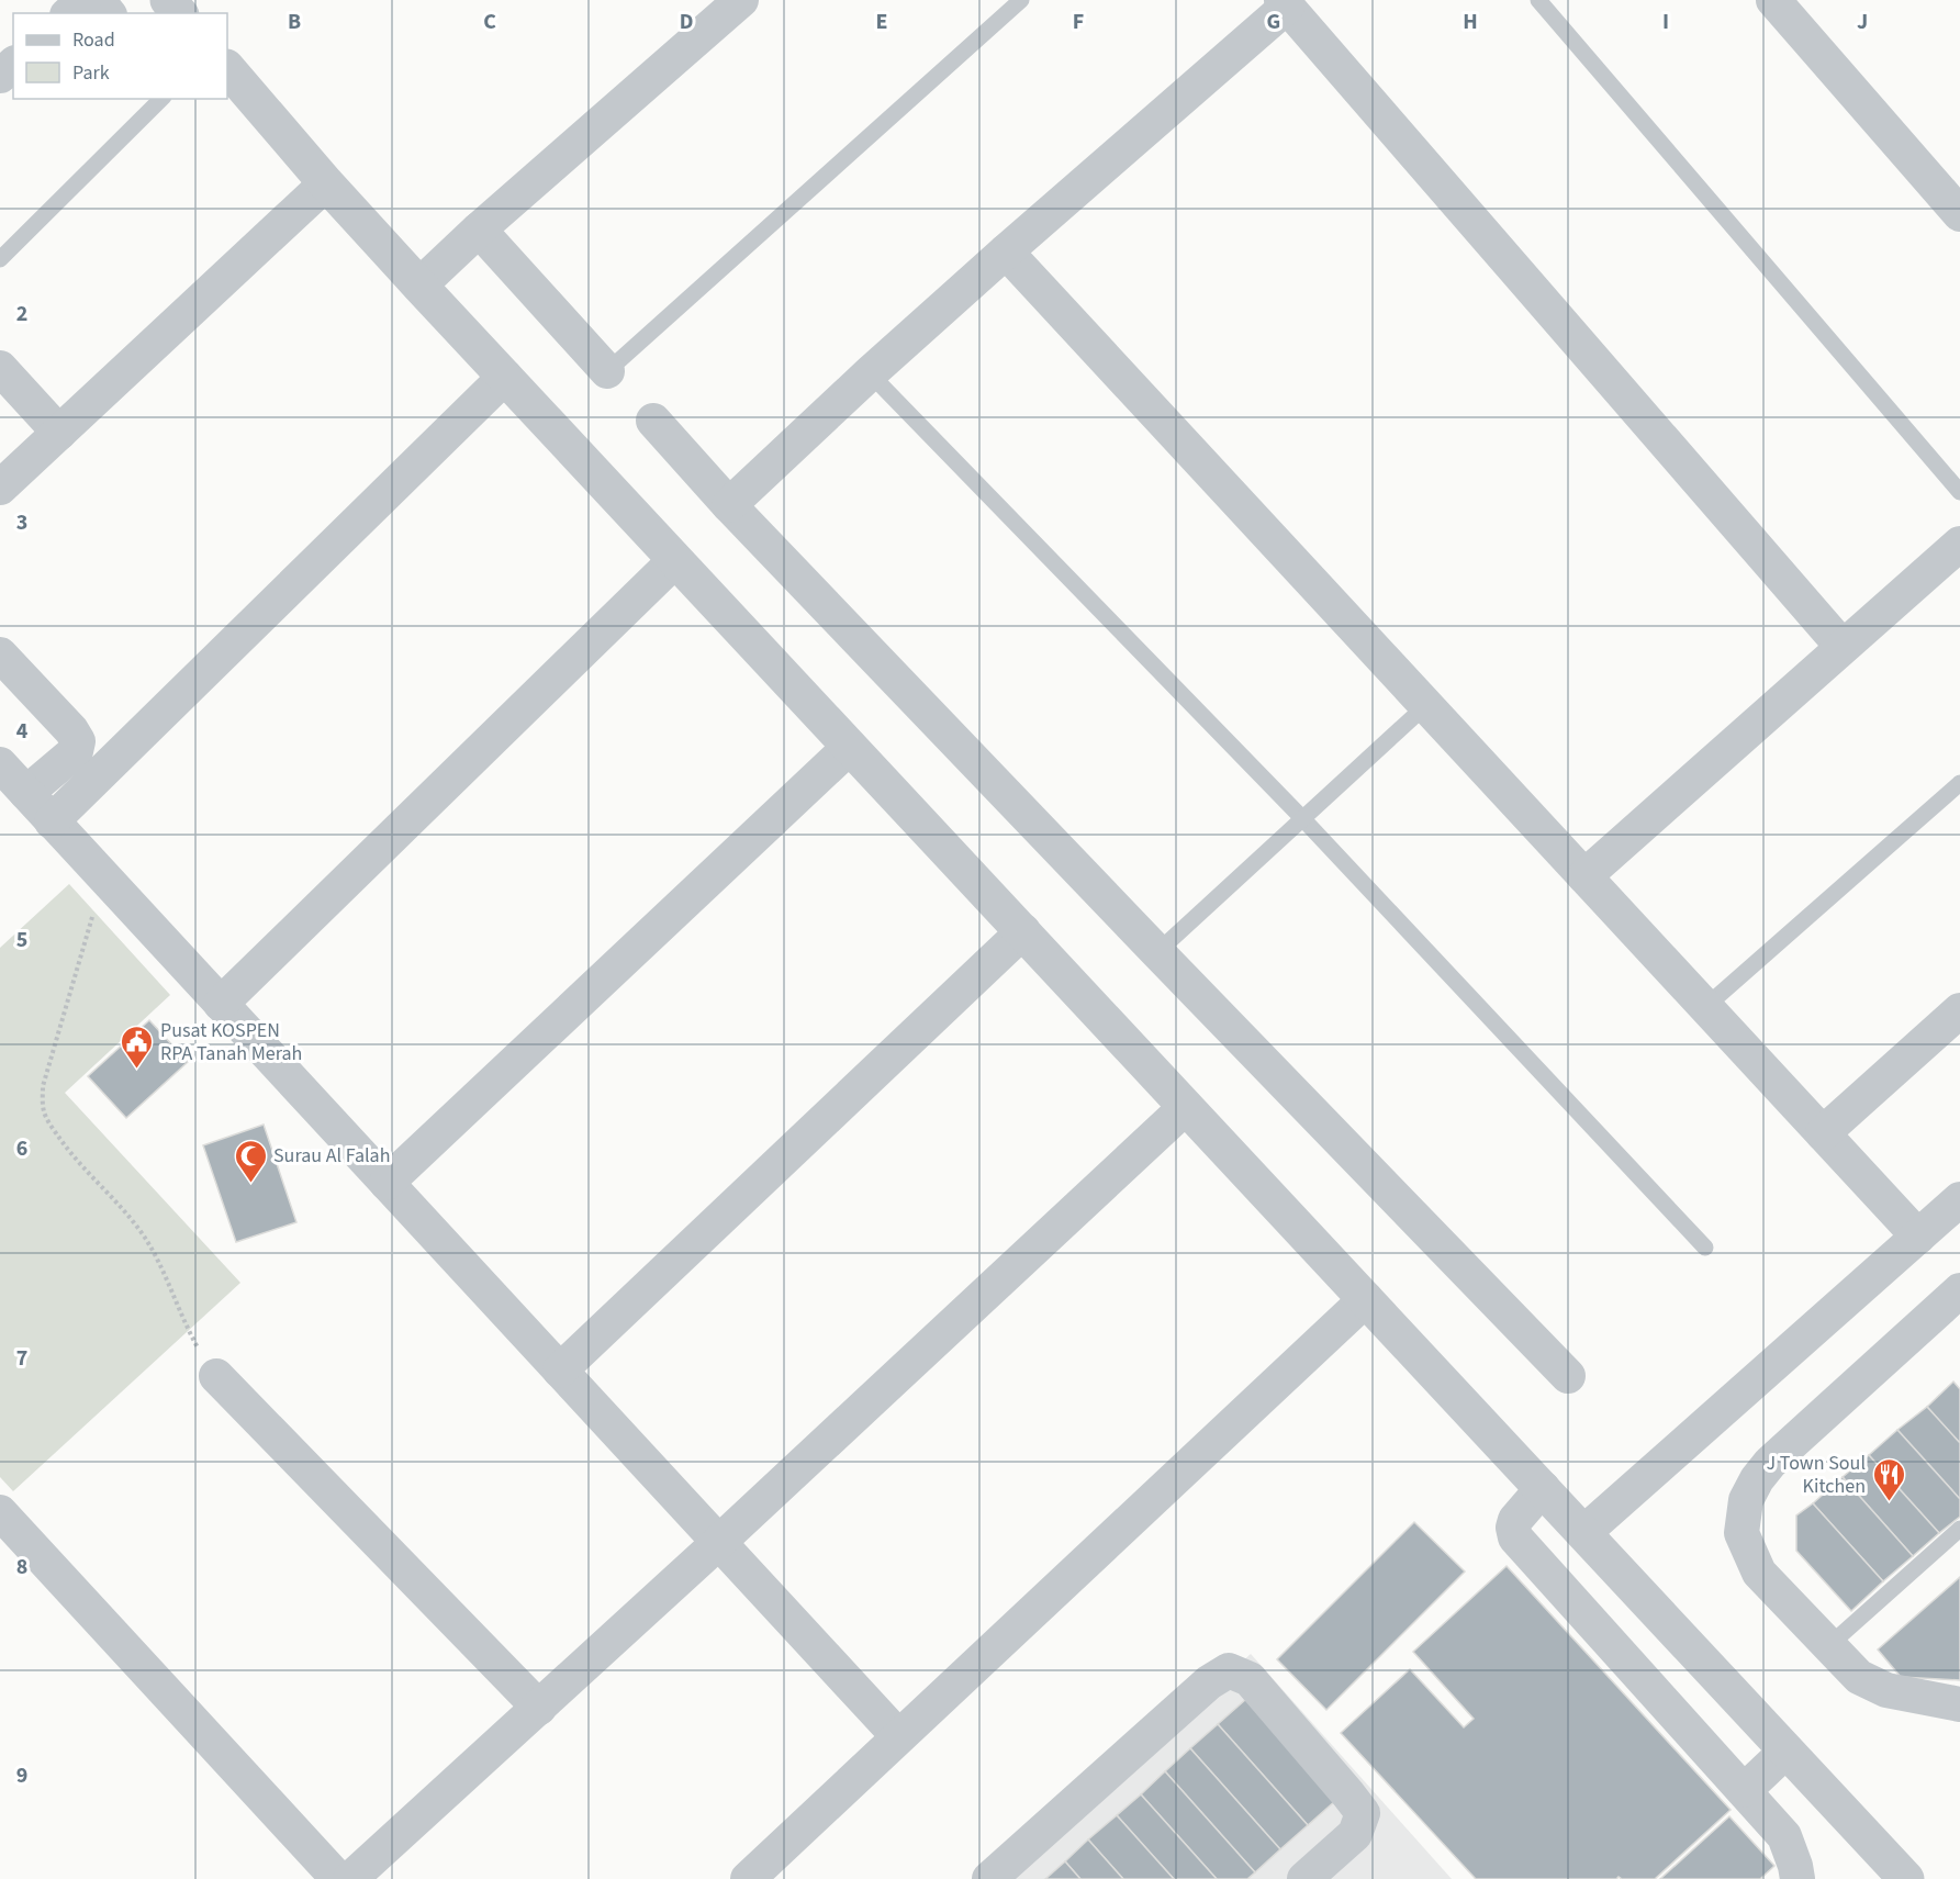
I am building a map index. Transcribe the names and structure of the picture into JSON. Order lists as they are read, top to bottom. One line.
{"places":{"public building":["Pusat KOSPEN RPA Tanah Merah"],"mosque":["Surau Al Falah"],"restaurant":["J Town Soul Kitchen"]},"legend":["Road","Park"],"grid":{"columns":["B","C","D","E","F","G","H","I","J"],"rows":["2","3","4","5","6","7","8","9"]}}
